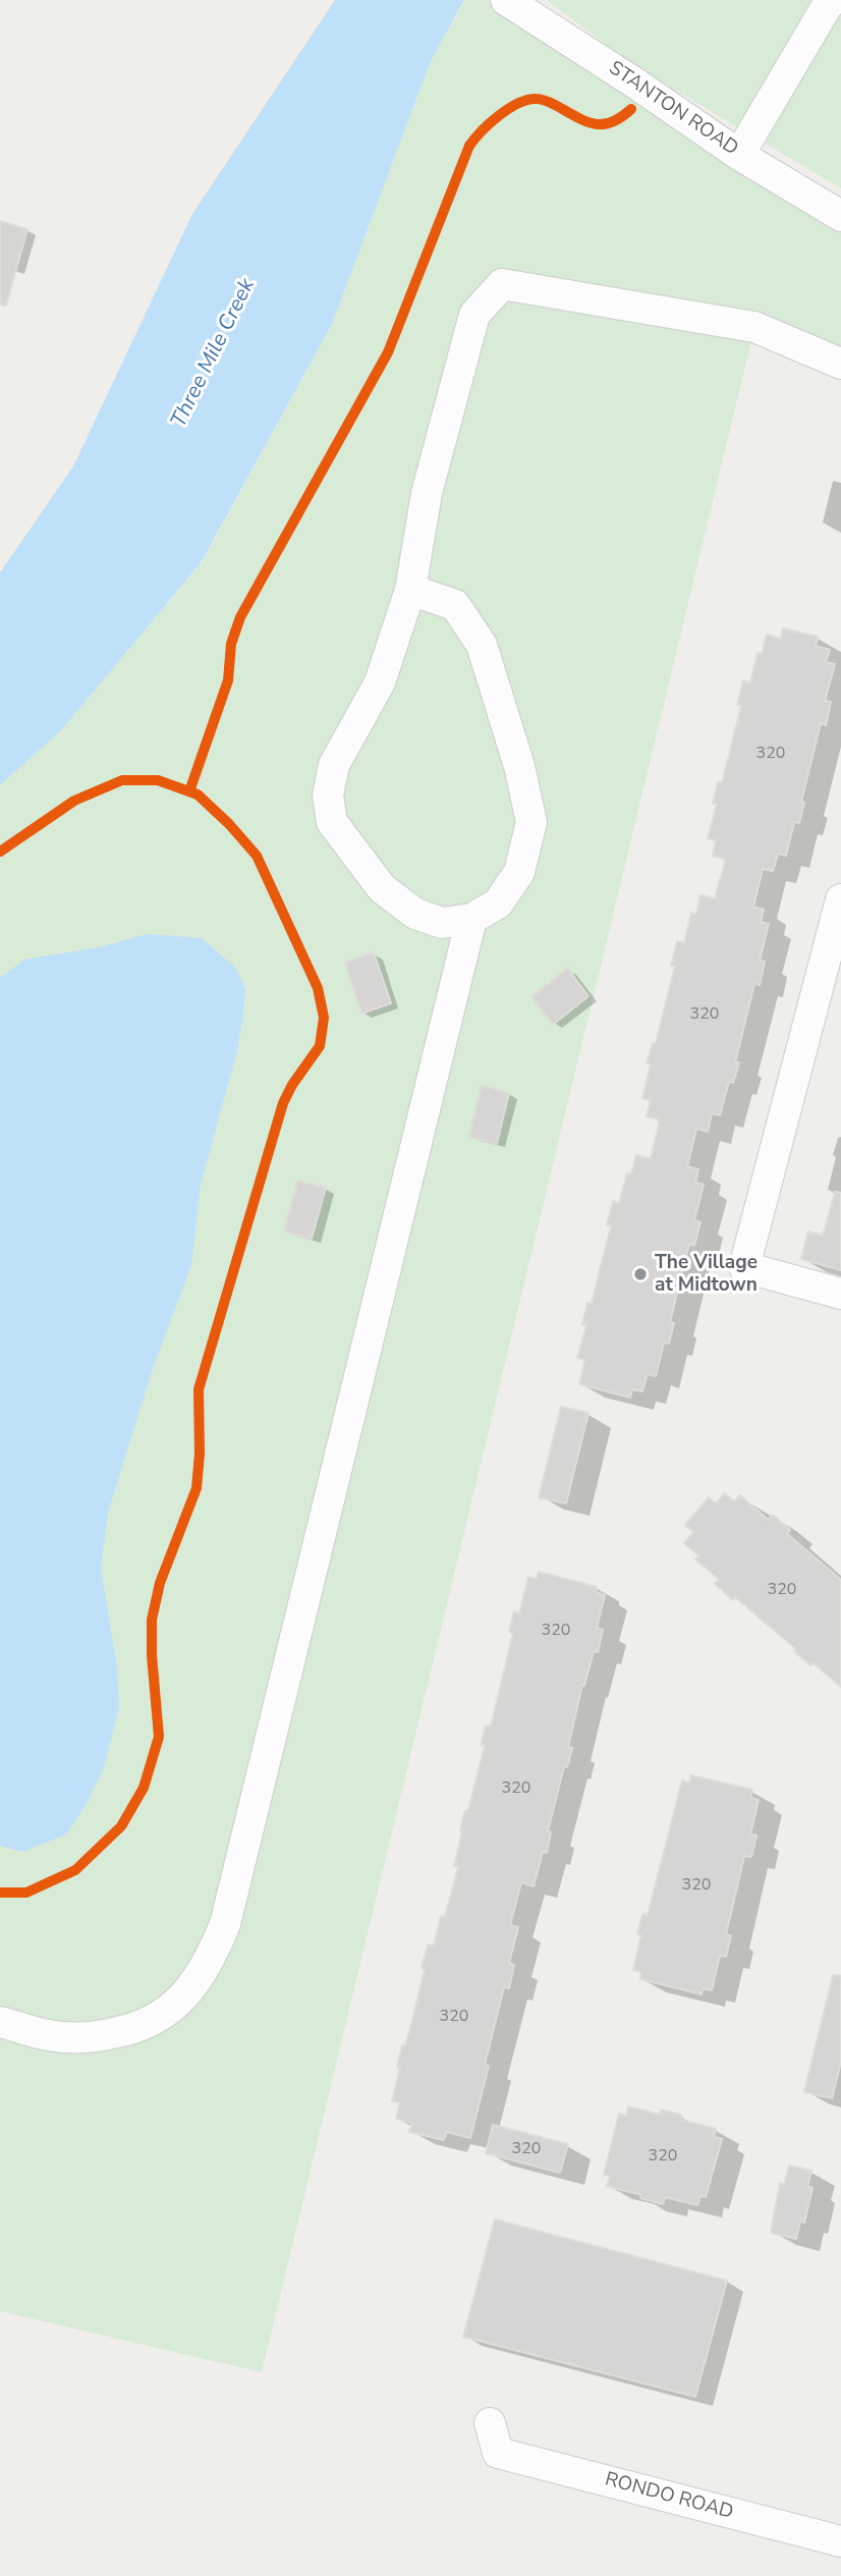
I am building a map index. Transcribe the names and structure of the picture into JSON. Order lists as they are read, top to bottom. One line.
{"streets":{"street":["STANTON ROAD","RONDO ROAD"]},"water":["Three Mile Creek"],"places":["The Village at Midtown"],"house_numbers":["320","320","320","320","320","320","320","320","320"]}
